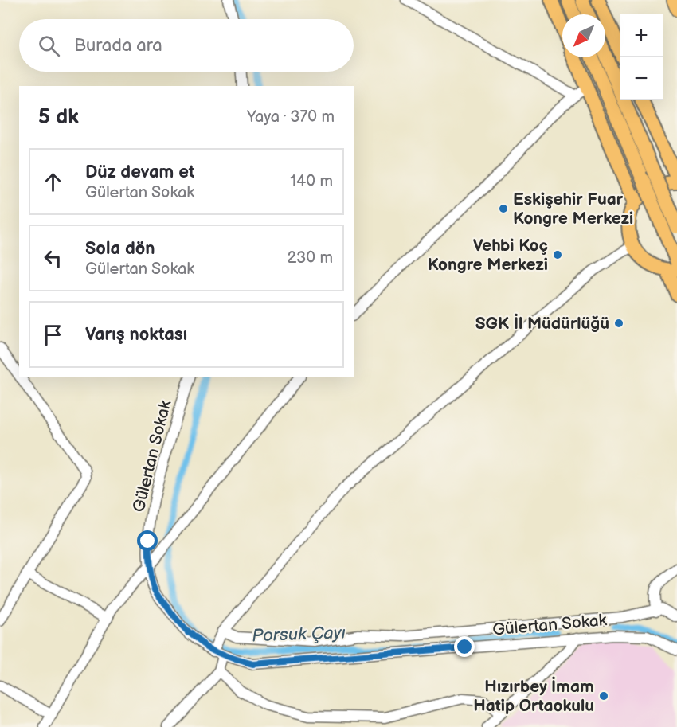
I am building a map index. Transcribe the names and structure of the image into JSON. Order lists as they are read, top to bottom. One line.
{"streets":{"street":["Gülertan Sokak"]},"water":["Porsuk Çayı"],"places":["Eskişehir Fuar Kongre Merkezi","Vehbi Koç Kongre Merkezi","SGK İl Müdürlüğü","Hızırbey İmam Hatip Ortaokulu"],"north":"bottom left","page":{"map_buttons":["+","−"],"search":"Burada ara","heading":["5 dk","Yaya · 370 m"],"list":[["Düz devam et","Gülertan Sokak","140 m"],["Sola dön","Gülertan Sokak","230 m"],"Varış noktası"]}}
